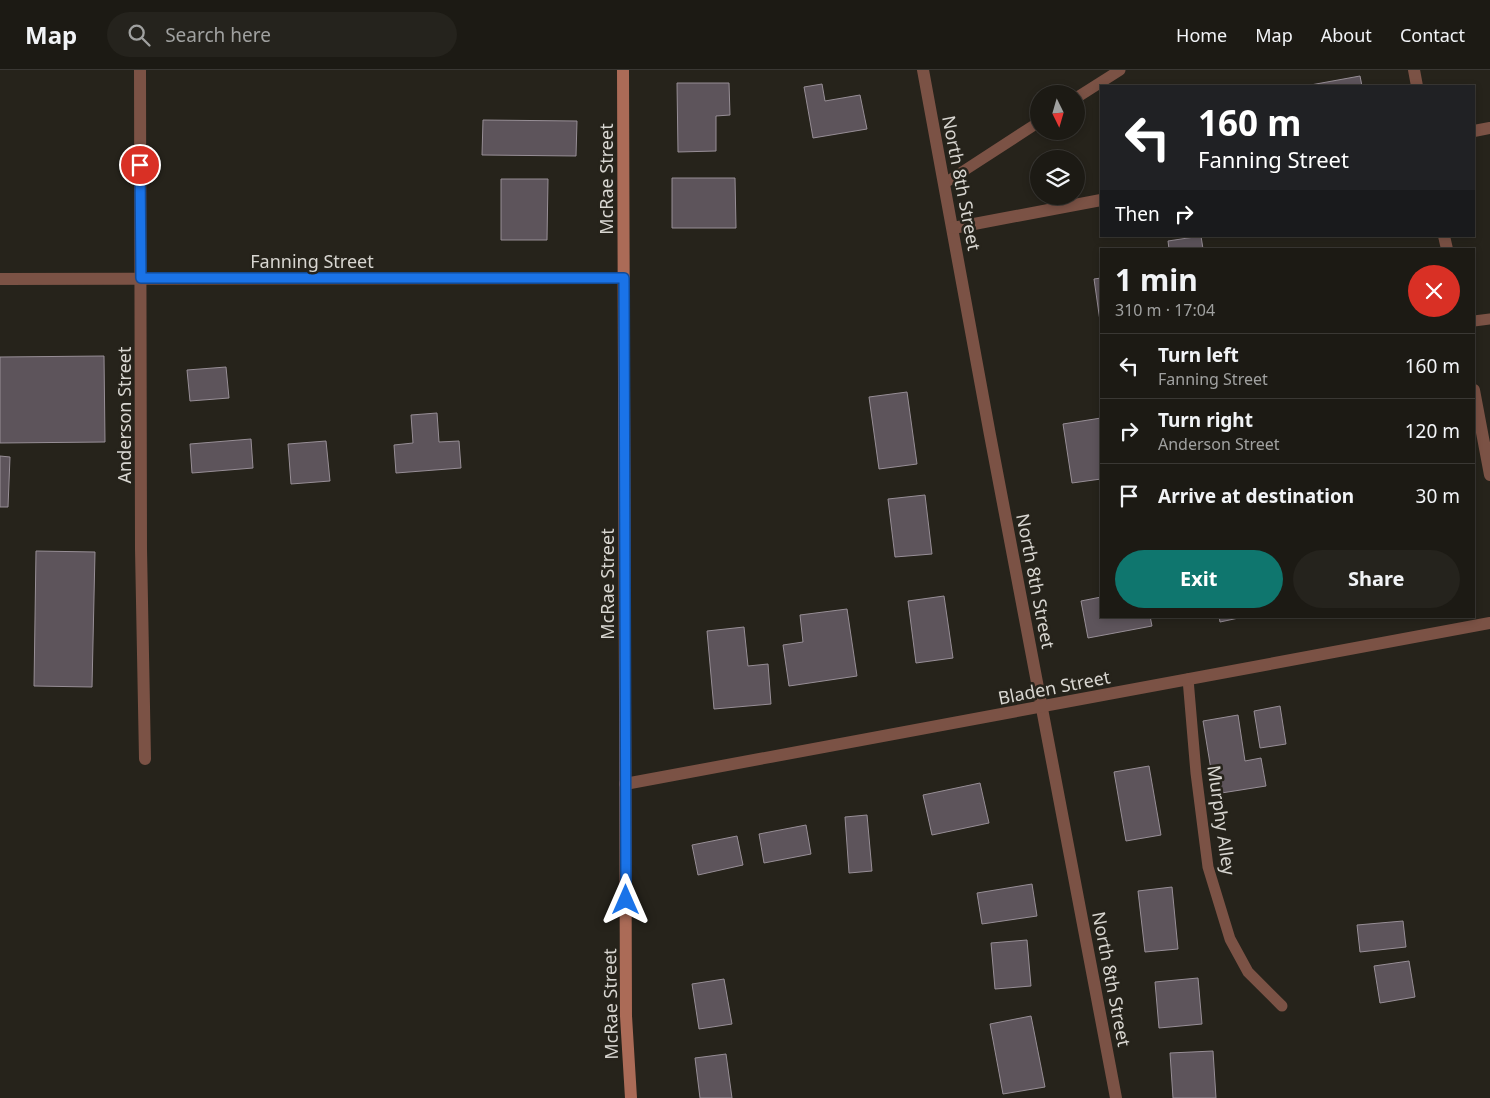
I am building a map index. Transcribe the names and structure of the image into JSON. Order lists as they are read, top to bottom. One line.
{"streets":{"street":["McRae Street","North 8th Street","Fanning Street","Anderson Street","Bladen Street"],"lane":["Murphy Alley"]},"crossings":[["McRae Street","Fanning Street"],["McRae Street","Bladen Street"],["North 8th Street","Bladen Street"],["Fanning Street","Anderson Street"],["Bladen Street","Murphy Alley"]],"north":"bottom","page":{"header":"Map","search":"Search here","nav":["Home","Map","About","Contact"],"turn":["160 m","Fanning Street"],"then":"Then","heading":["1 min","310 m · 17:04"],"list":[{"name":"Turn left","note":"Fanning Street","value":"160 m"},{"name":"Turn right","note":"Anderson Street","value":"120 m"},{"name":"Arrive at destination","value":"30 m"}],"buttons":["Exit","Share"]}}
